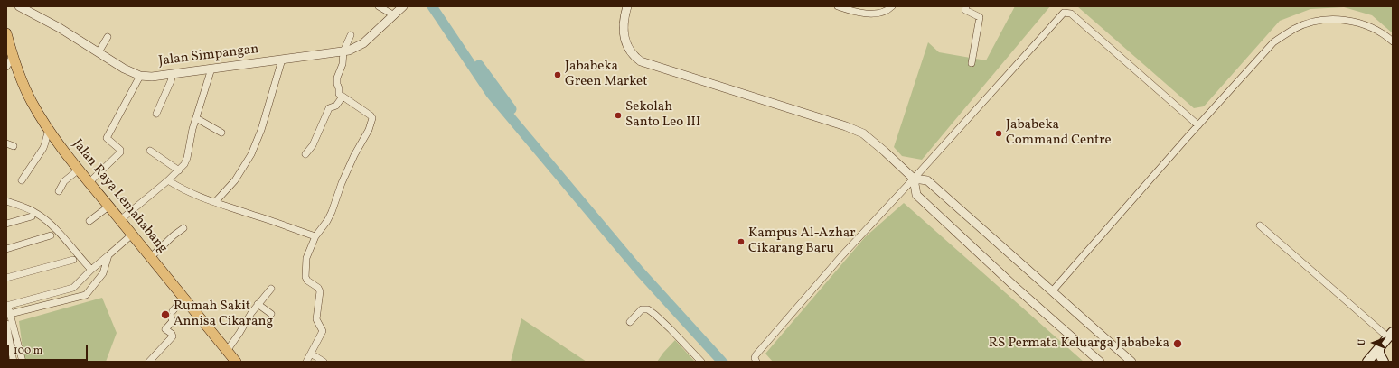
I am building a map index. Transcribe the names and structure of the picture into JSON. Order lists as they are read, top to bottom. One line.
{"streets":{"main road":["Jalan Raya Lemahabang"],"street":["Jalan Simpangan"]},"places":["Jababeka Green Market","Sekolah Santo Leo III","Jababeka Command Centre","Kampus Al-Azhar Cikarang Baru","Rumah Sakit Annisa Cikarang","RS Permata Keluarga Jababeka"],"scale_bar":"100 m","north":"left"}
